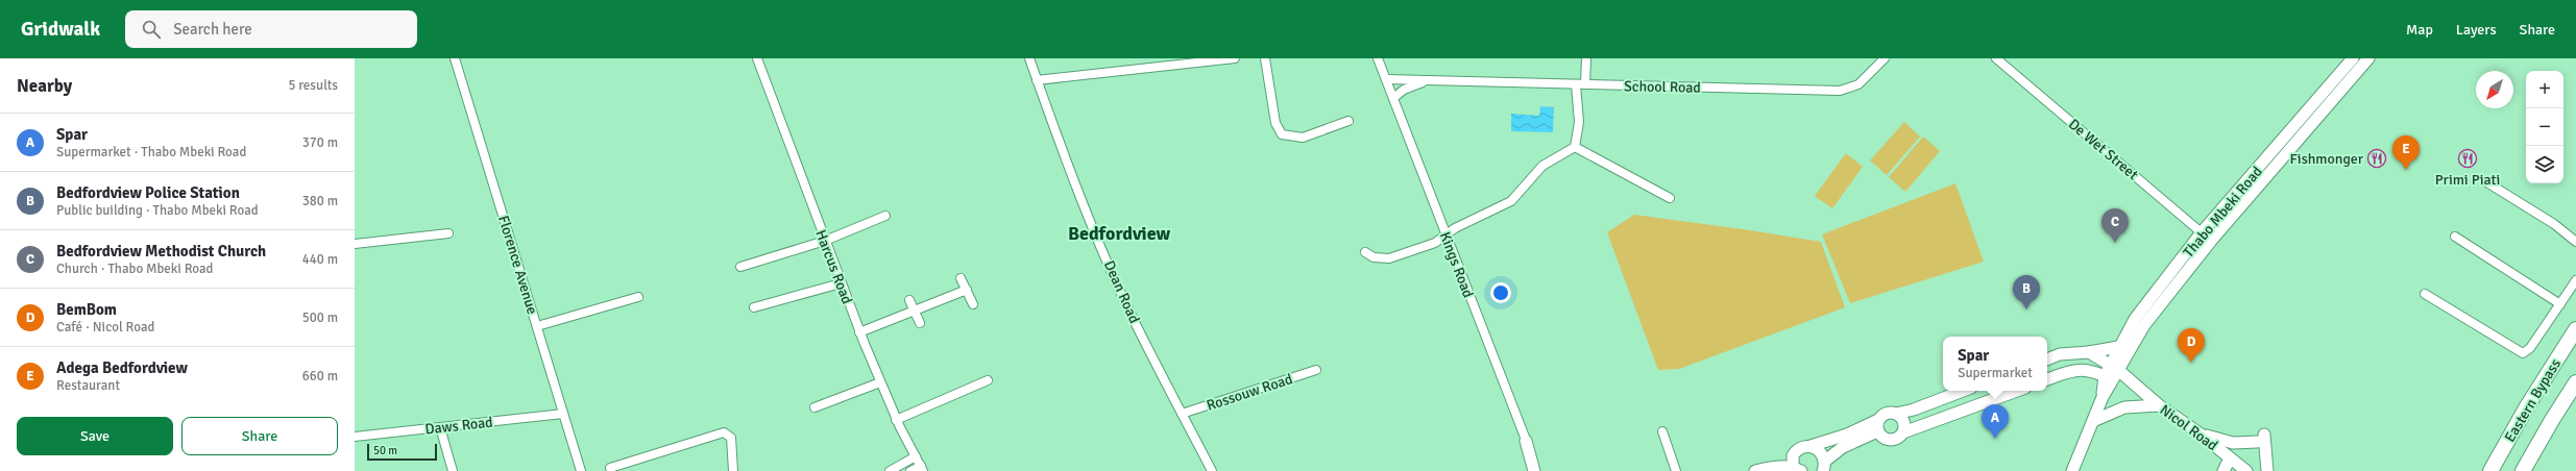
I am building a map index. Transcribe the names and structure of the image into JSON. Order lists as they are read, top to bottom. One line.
{"streets":{"highway":["Eastern Bypass"],"main road":["Thabo Mbeki Road","Nicol Road"],"street":["School Road","De Wet Street","Florence Avenue","Kings Road","Harcus Road","Dean Road","Rossouw Road","Daws Road"]},"crossings":[["School Road","Kings Road"],["De Wet Street","Thabo Mbeki Road"],["Thabo Mbeki Road","Nicol Road"],["Florence Avenue","Daws Road"],["Dean Road","Rossouw Road"]],"districts":["Bedfordview"],"places":{"restaurant":["Fishmonger","Primi Piati"]},"scale_bar":"50 m","north":"bottom left","page":{"header":"Gridwalk","search":"Search here","nav":["Map","Layers","Share"],"heading":["Nearby","5 results"],"map_buttons":["+","−"],"list":[{"mark":"A","name":"Spar","note":"Supermarket · Thabo Mbeki Road","value":"370 m"},{"mark":"B","name":"Bedfordview Police Station","note":"Public building · Thabo Mbeki Road","value":"380 m"},{"mark":"C","name":"Bedfordview Methodist Church","note":"Church · Thabo Mbeki Road","value":"440 m"},{"mark":"D","name":"BemBom","note":"Café · Nicol Road","value":"500 m"},{"mark":"E","name":"Adega Bedfordview","note":"Restaurant","value":"660 m"}],"pins":["E","C","B","D","A"],"popup":["Spar","Supermarket"],"buttons":["Save","Share"],"scale":"50 m"}}
